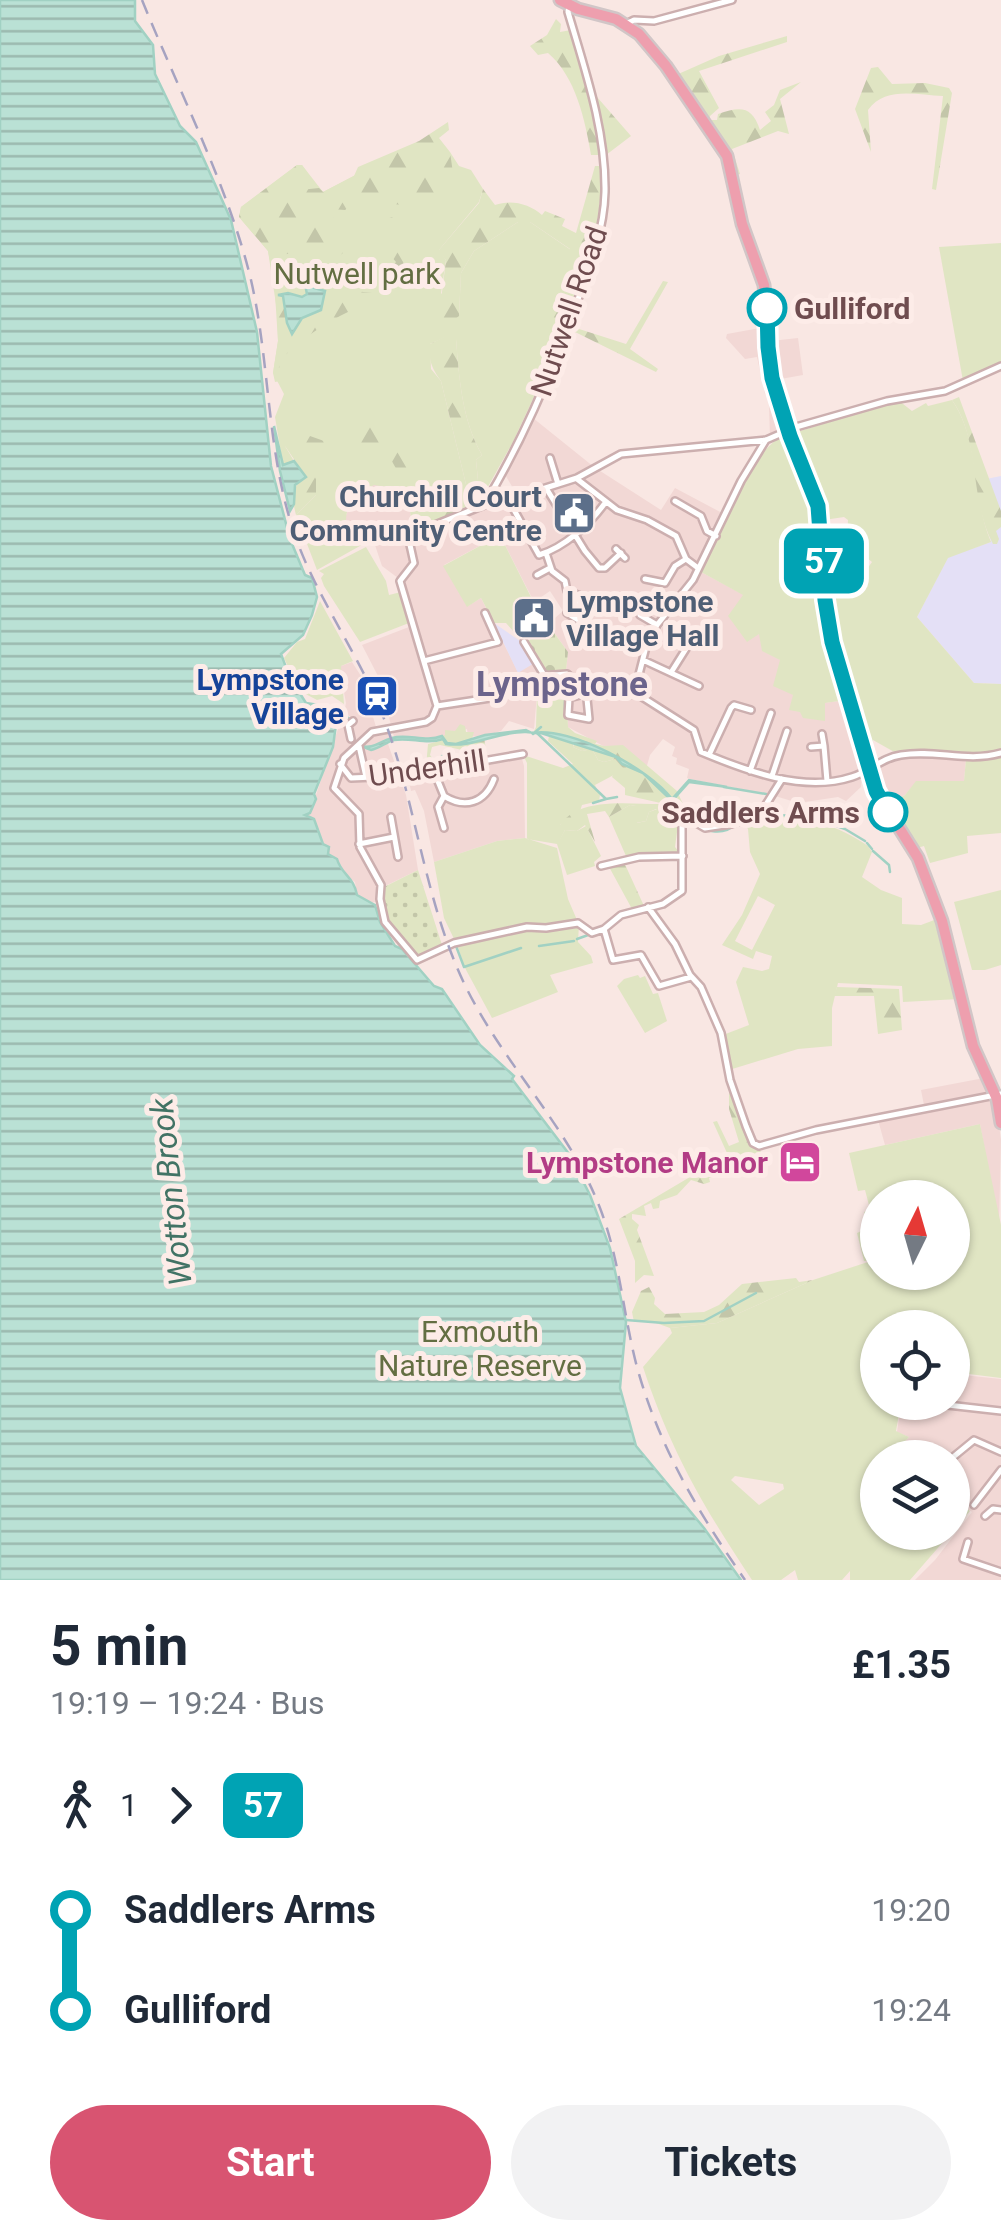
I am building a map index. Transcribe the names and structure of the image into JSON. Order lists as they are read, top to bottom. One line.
{"streets":{"street":["Nutwell Road","Underhill"]},"districts":["Lympstone"],"water":["Wotton Brook"],"parks":["Nutwell park","Exmouth Nature Reserve"],"places":{"other":["Gulliford","Saddlers Arms"],"public building":["Churchill Court Community Centre","Lympstone Village Hall"],"station":["Lympstone Village"],"hotel":["Lympstone Manor"]},"lines":["bus line 57"],"north":"top","page":{"on_map":"57","heading":["5 min","19:19 – 19:24 · Bus","£1.35"],"legs":["1","57"],"list":[{"name":"Saddlers Arms","value":"19:20"},{"name":"Gulliford","value":"19:24"}],"buttons":["Start","Tickets"]}}
